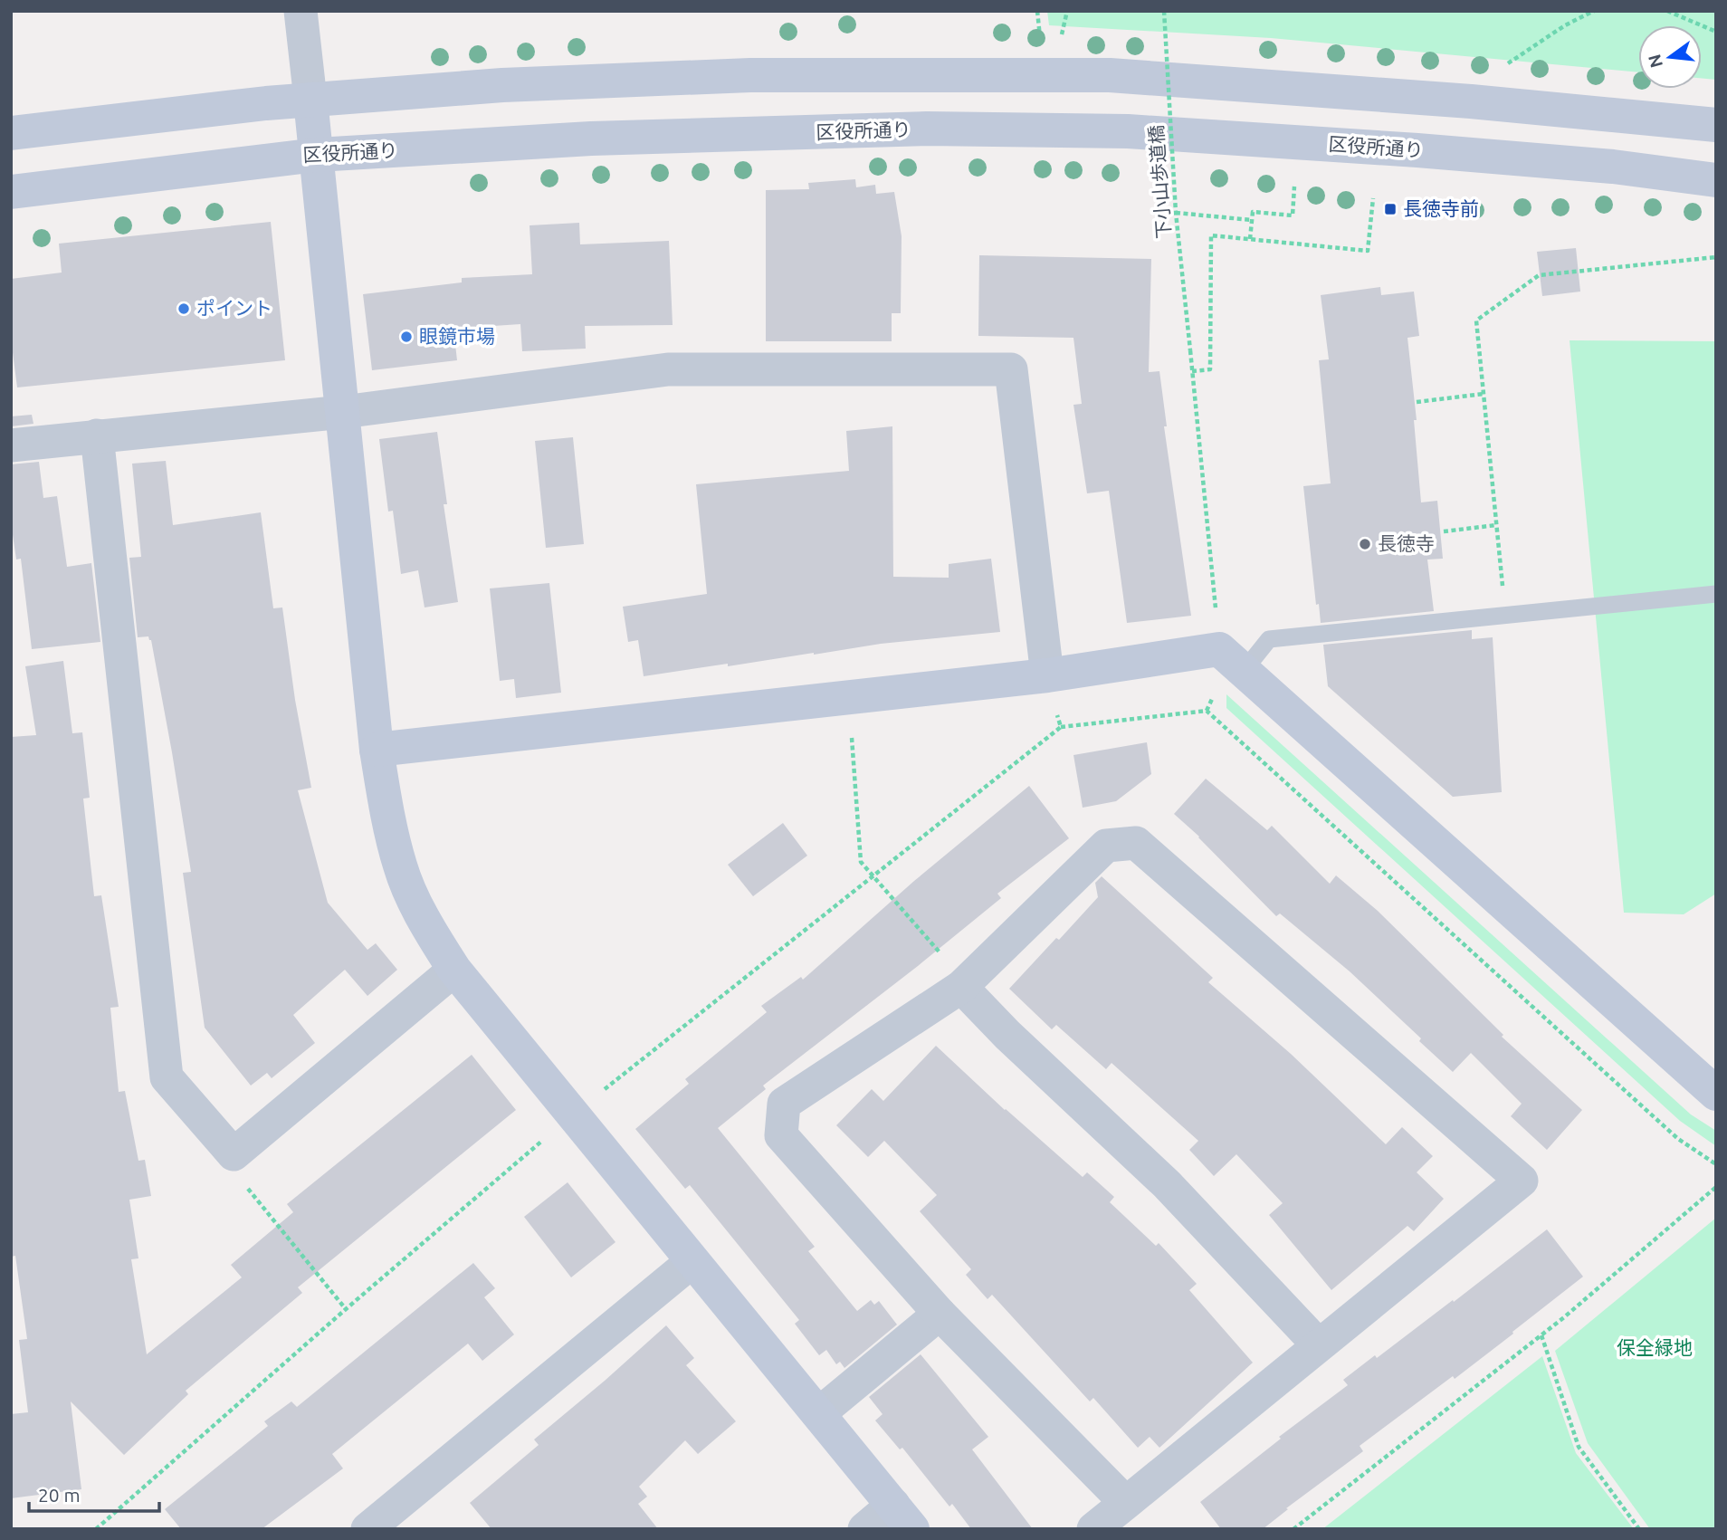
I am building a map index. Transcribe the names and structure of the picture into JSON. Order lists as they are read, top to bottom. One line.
{"streets":{"street":["区役所通り"],"path":["下小山歩道橋"]},"parks":["保全緑地"],"places":{"transit":["長徳寺前"],"other":["ポイント","眼鏡市場","長徳寺"]},"scale_bar":"20 m","north":"left"}
